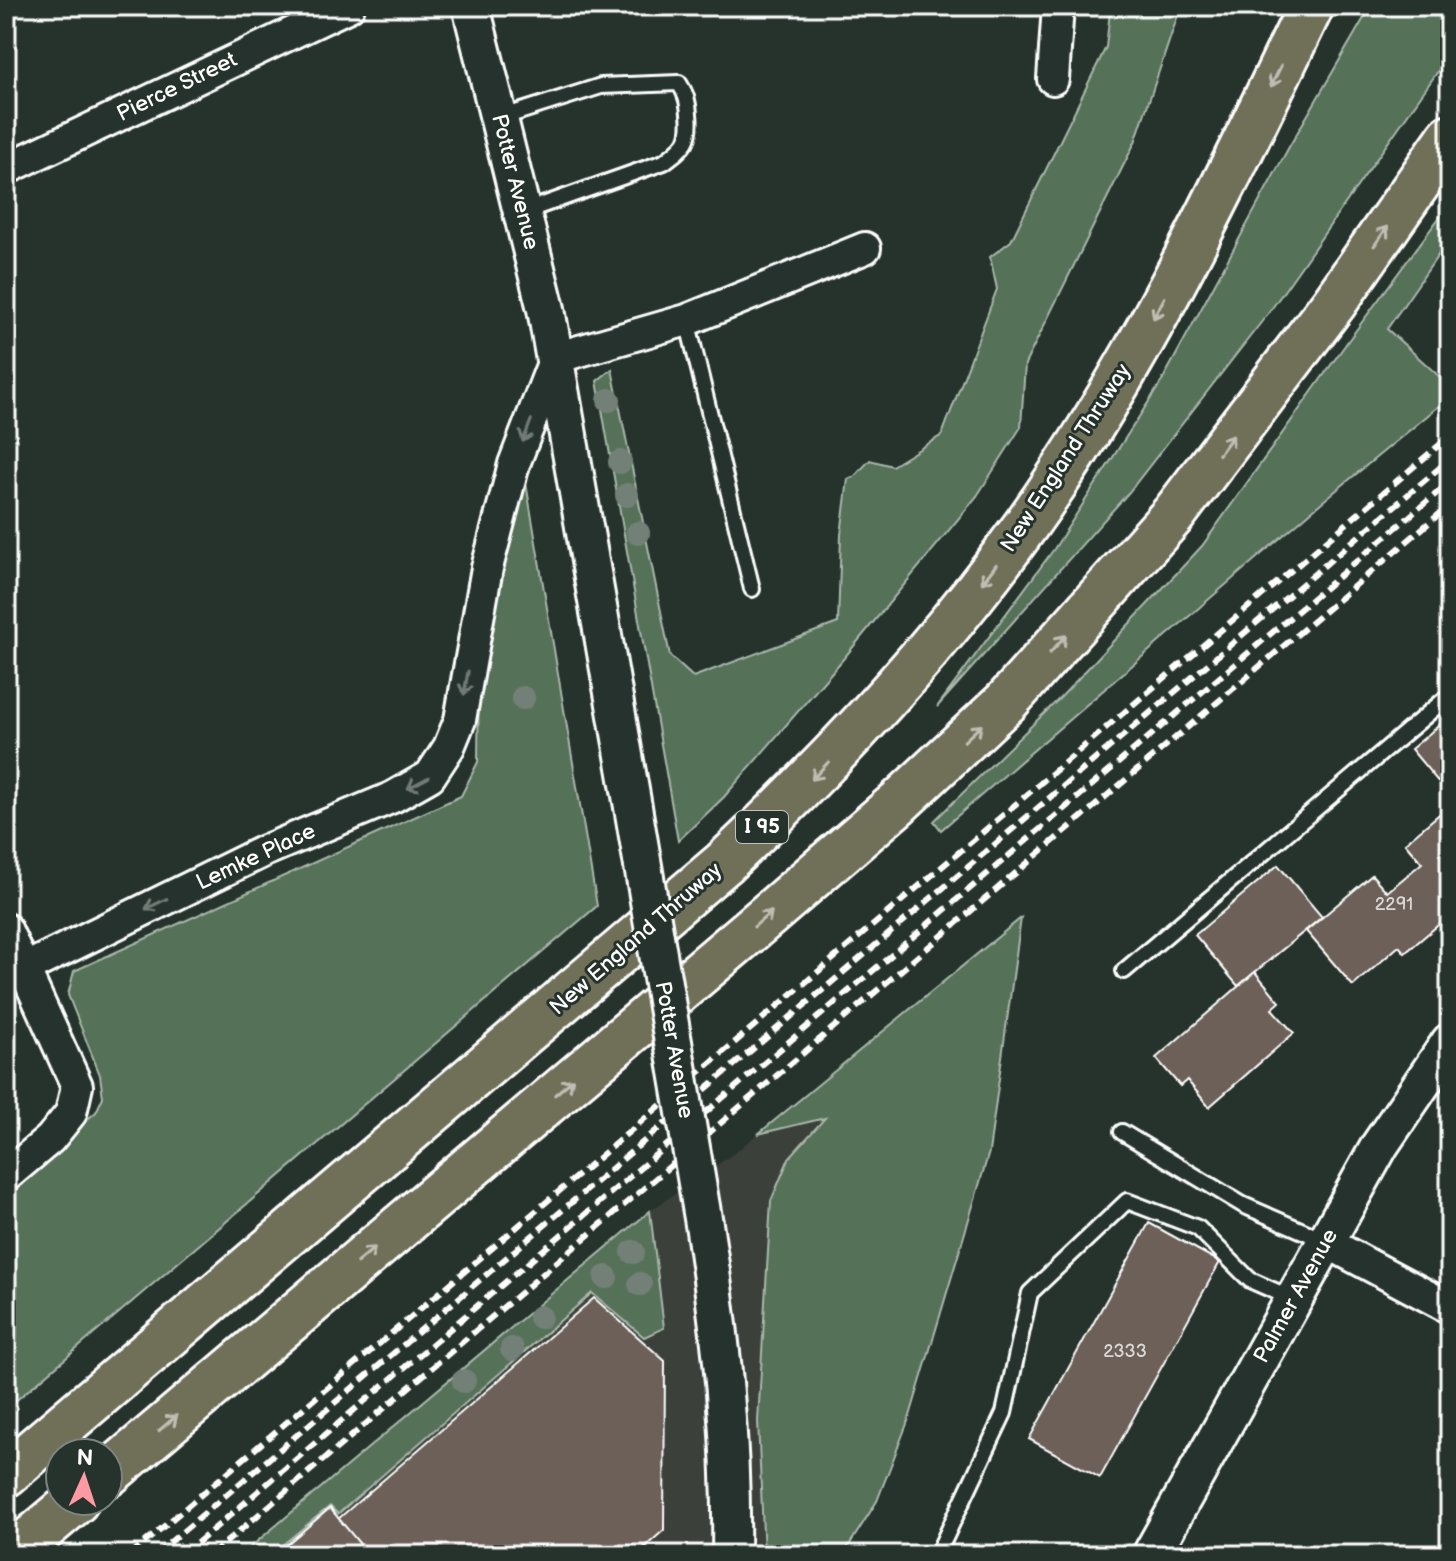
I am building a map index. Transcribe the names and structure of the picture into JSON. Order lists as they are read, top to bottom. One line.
{"streets":{"highway":["New England Thruway","I 95"],"street":["Pierce Street","Potter Avenue","Lemke Place","Palmer Avenue"]},"crossings":[["Potter Avenue","Lemke Place"]],"one_way":["Lemke Place"],"house_numbers":["2291","2333"],"north":"top"}
